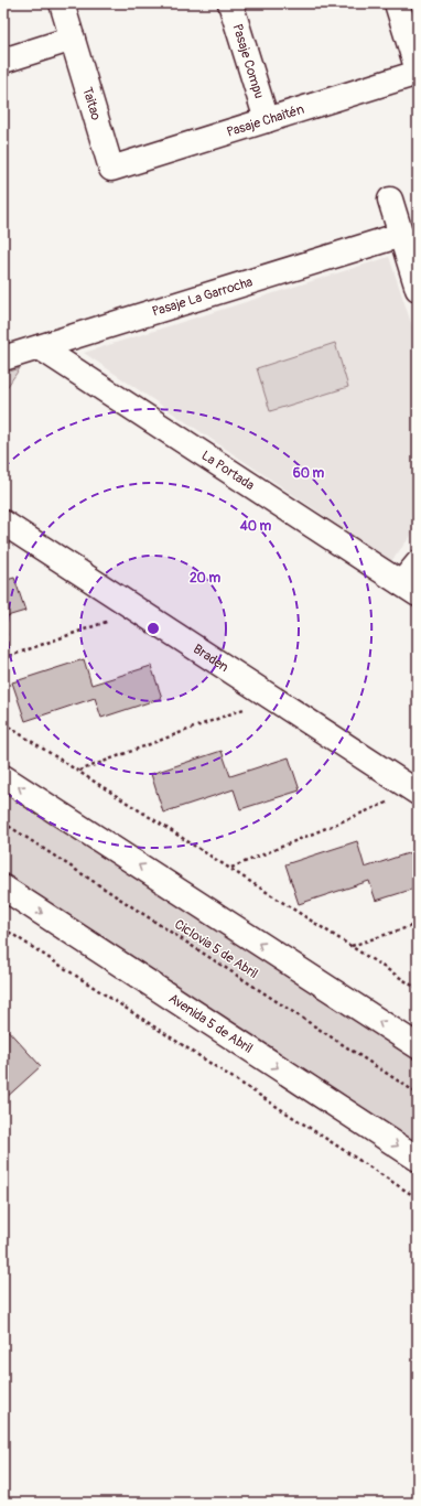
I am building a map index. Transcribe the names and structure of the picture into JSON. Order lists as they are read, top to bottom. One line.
{"streets":{"street":["Pasaje Compu","Taitao","Pasaje Chaitén","Pasaje La Garrocha","La Portada","Braden","Avenida 5 de Abril"],"path":["Ciclovia 5 de Abril"]},"crossings":[["Pasaje Compu","Pasaje Chaitén"],["Taitao","Pasaje Chaitén"],["Pasaje La Garrocha","La Portada"]],"rings":["60 m","40 m","20 m"]}
